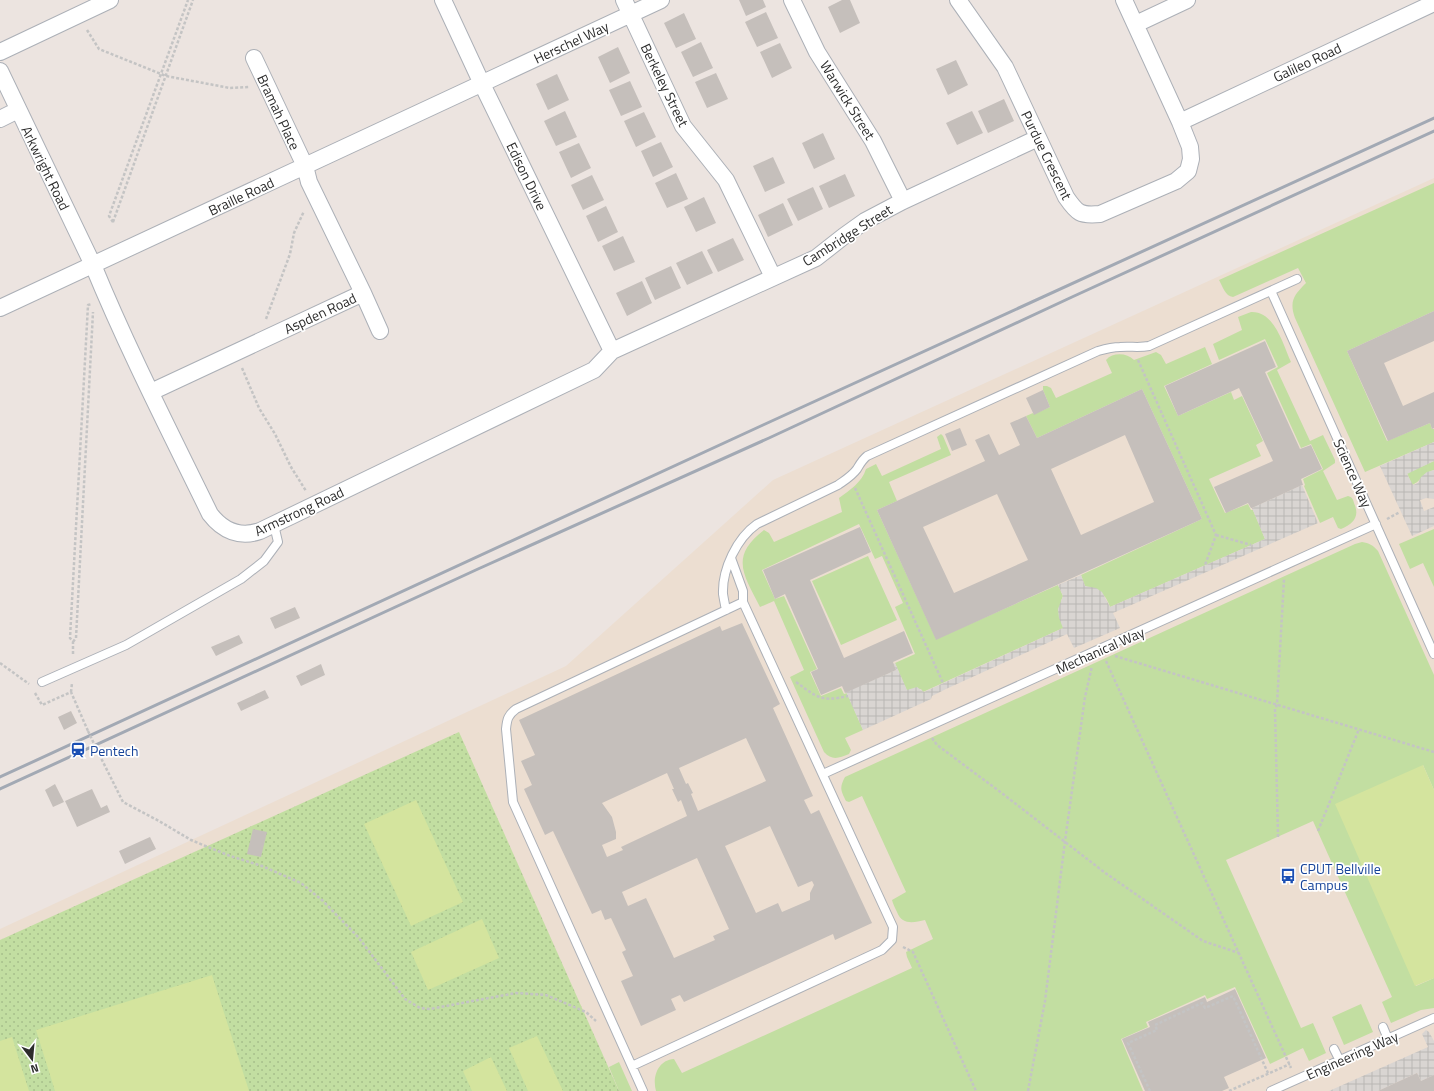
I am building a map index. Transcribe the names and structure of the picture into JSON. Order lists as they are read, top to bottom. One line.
{"streets":{"street":["Herschel Way","Galileo Road","Berkeley Street","Warwick Street","Bramah Place","Purdue Crescent","Arkwright Road","Edison Drive","Braille Road","Cambridge Street","Aspden Road","Armstrong Road"],"lane":["Science Way","Mechanical Way","Engineering Way"]},"crossings":[["Herschel Way","Berkeley Street"],["Herschel Way","Edison Drive"],["Herschel Way","Braille Road"],["Galileo Road","Purdue Crescent"],["Berkeley Street","Cambridge Street"],["Warwick Street","Cambridge Street"],["Bramah Place","Braille Road"],["Bramah Place","Aspden Road"],["Purdue Crescent","Cambridge Street"],["Arkwright Road","Braille Road"],["Arkwright Road","Armstrong Road"],["Edison Drive","Braille Road"],["Edison Drive","Cambridge Street"],["Edison Drive","Armstrong Road"],["Braille Road","Aspden Road"],["Braille Road","Armstrong Road"],["Cambridge Street","Armstrong Road"],["Aspden Road","Armstrong Road"],["Science Way","Mechanical Way"]],"places":{"station":["Pentech"],"bus stop":["CPUT Bellville Campus"]},"north":"bottom"}
